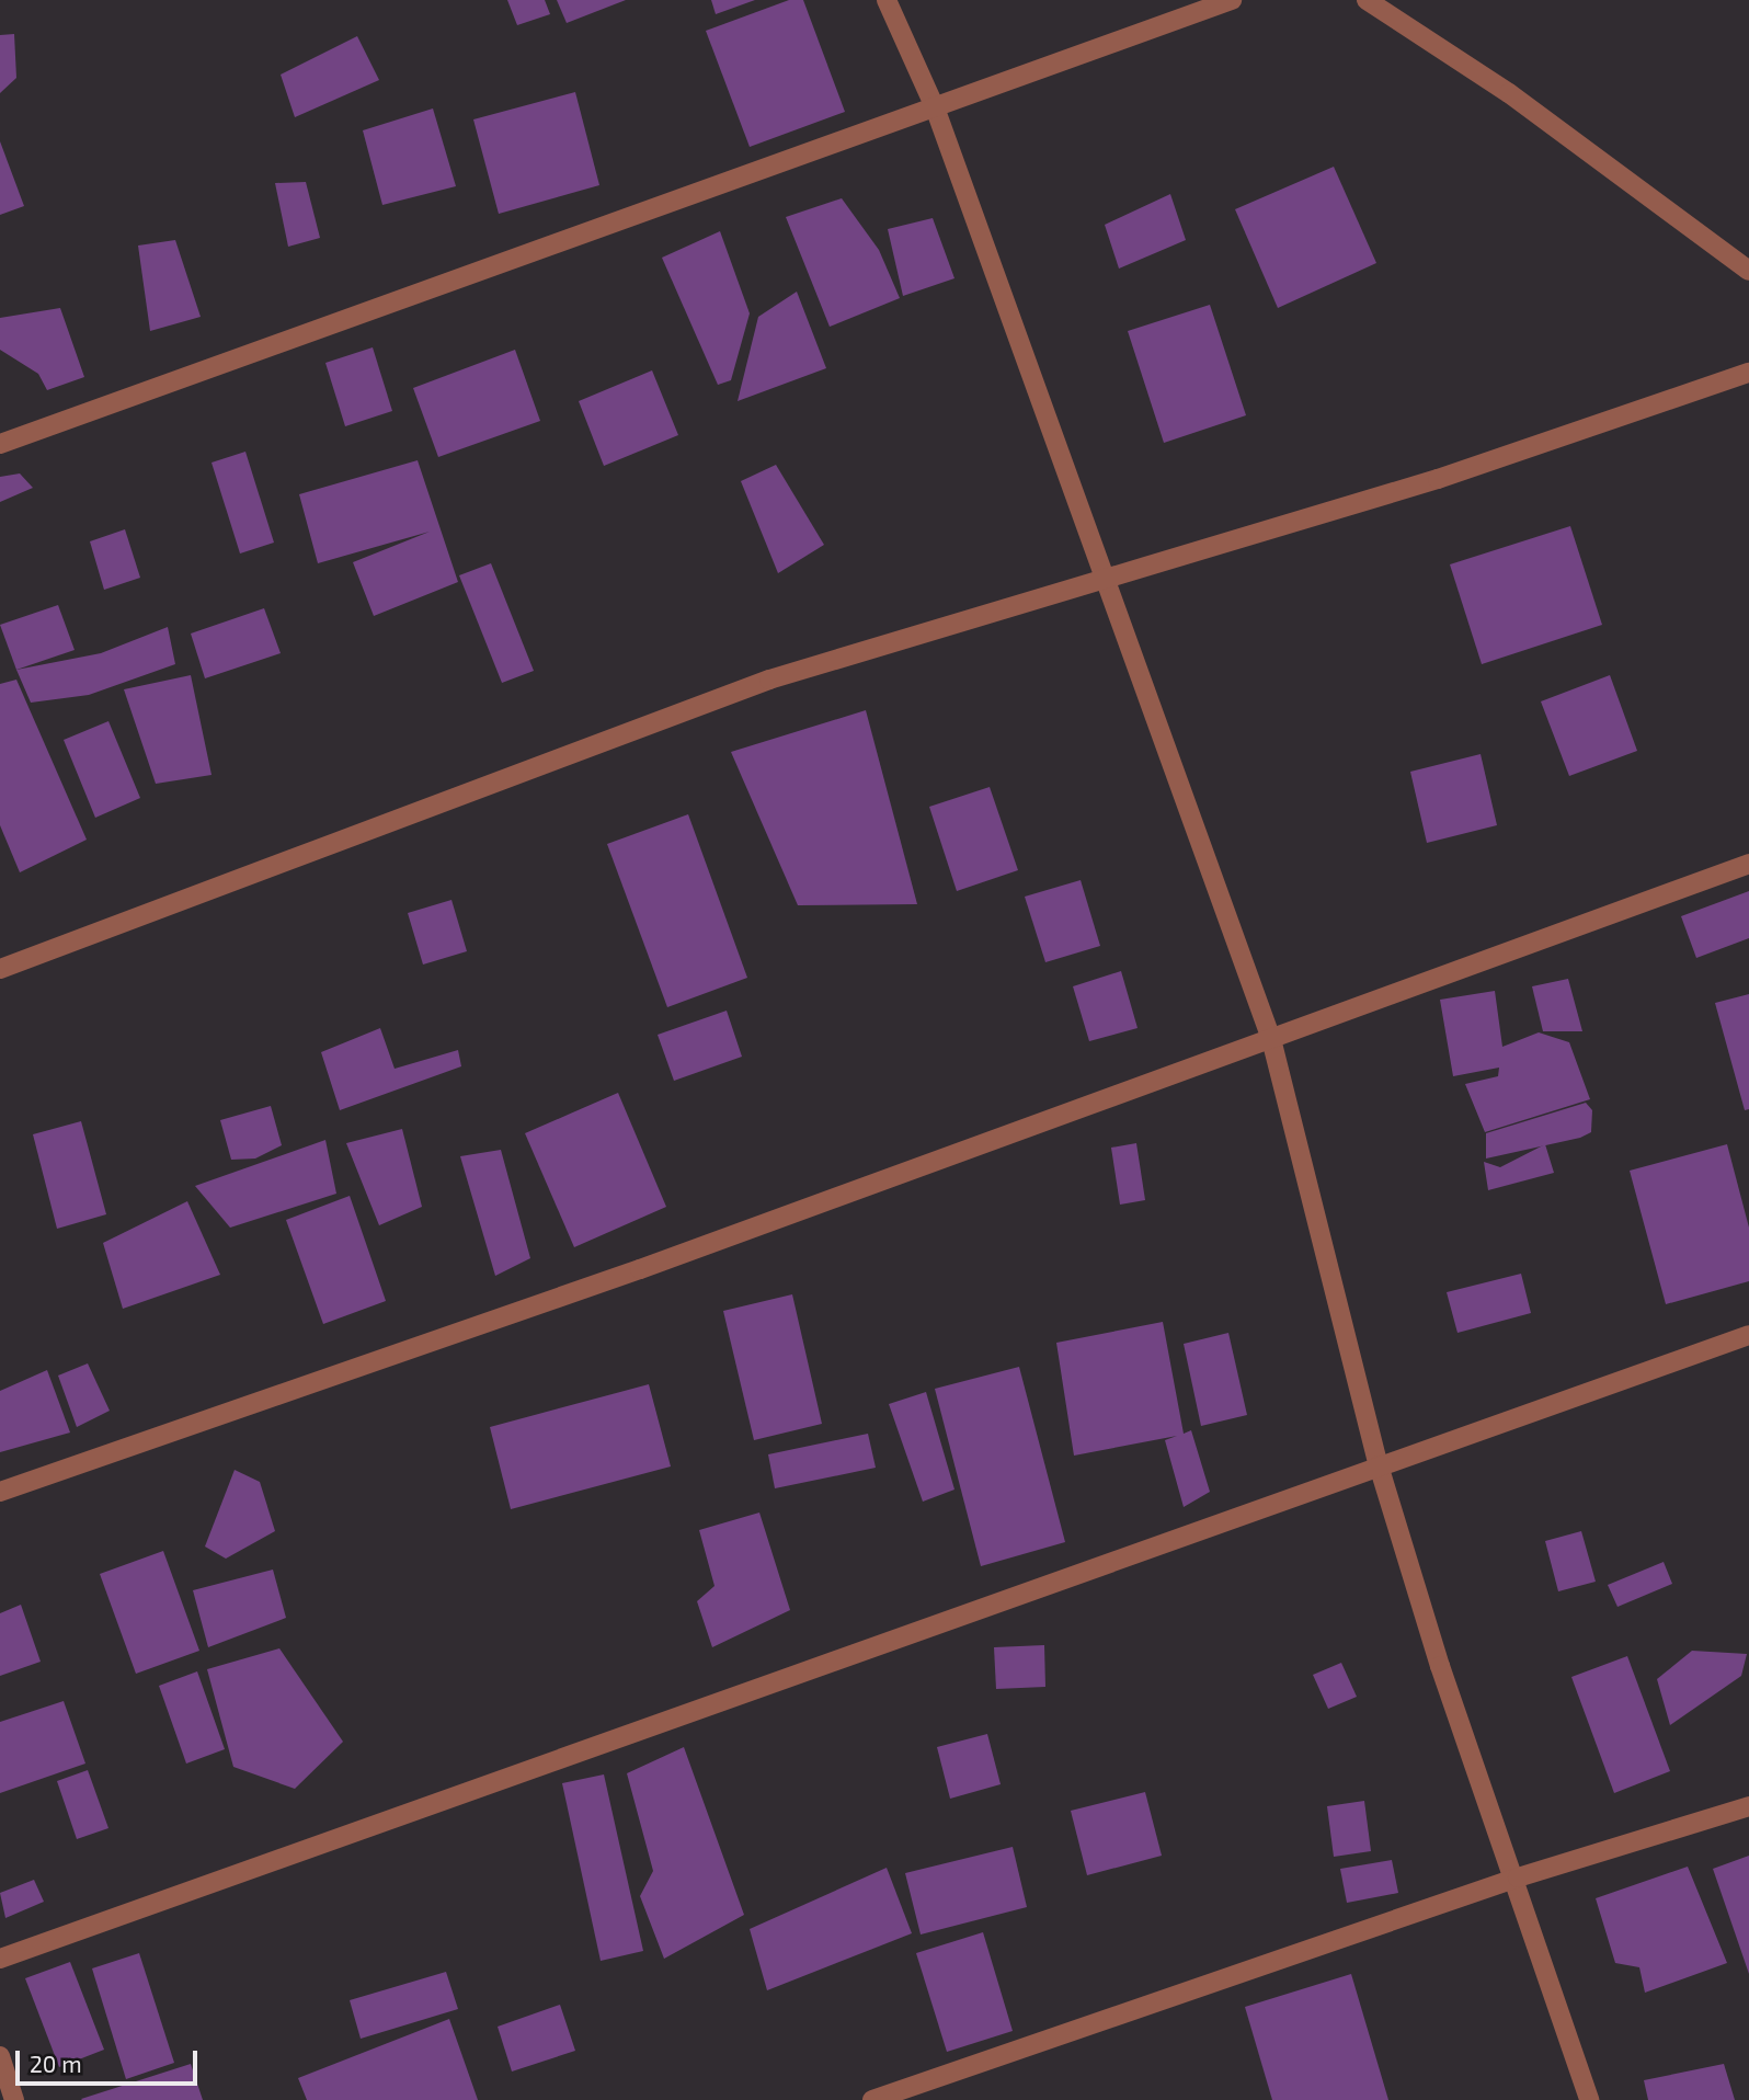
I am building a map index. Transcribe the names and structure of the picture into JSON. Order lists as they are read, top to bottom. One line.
{"scale_bar":"20 m"}
